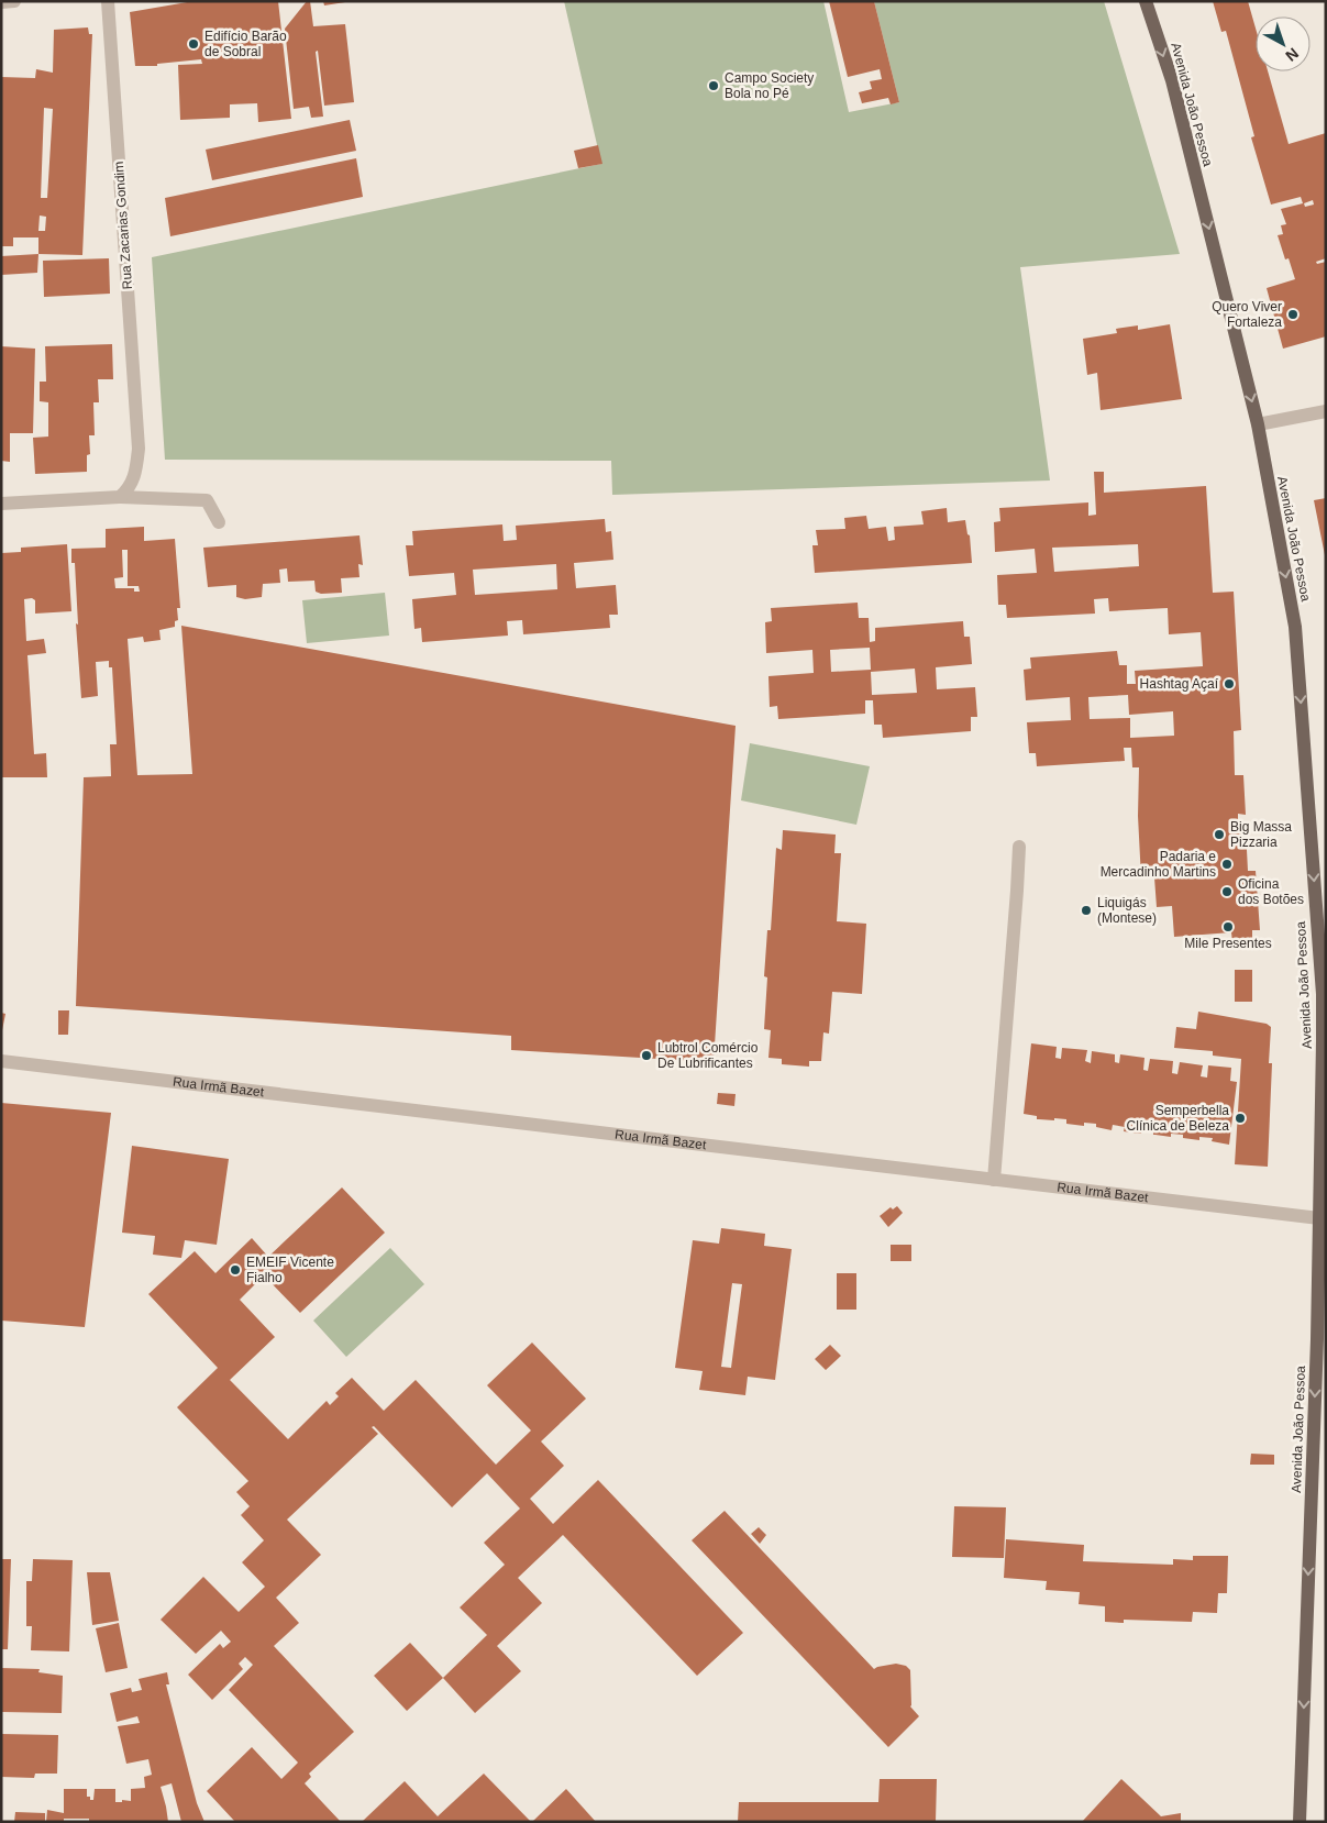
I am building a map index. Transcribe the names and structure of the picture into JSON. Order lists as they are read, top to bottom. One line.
{"streets":{"main road":["Avenida João Pessoa"],"street":["Rua Zacarias Gondim","Rua Irmã Bazet"]},"crossings":[["Avenida João Pessoa","Rua Irmã Bazet"]],"one_way":["Avenida João Pessoa"],"places":["Edifício Barão de Sobral","Campo Society Bola no Pé","Quero Viver Fortaleza","Hashtag Açaí","Big Massa Pizzaria","Padaria e Mercadinho Martins","Oficina dos Botões","Liquigás (Montese)","Mile Presentes","Lubtrol Comércio De Lubrificantes","Semperbella Clínica de Beleza","EMEIF Vicente Fialho"],"north":"bottom right"}
